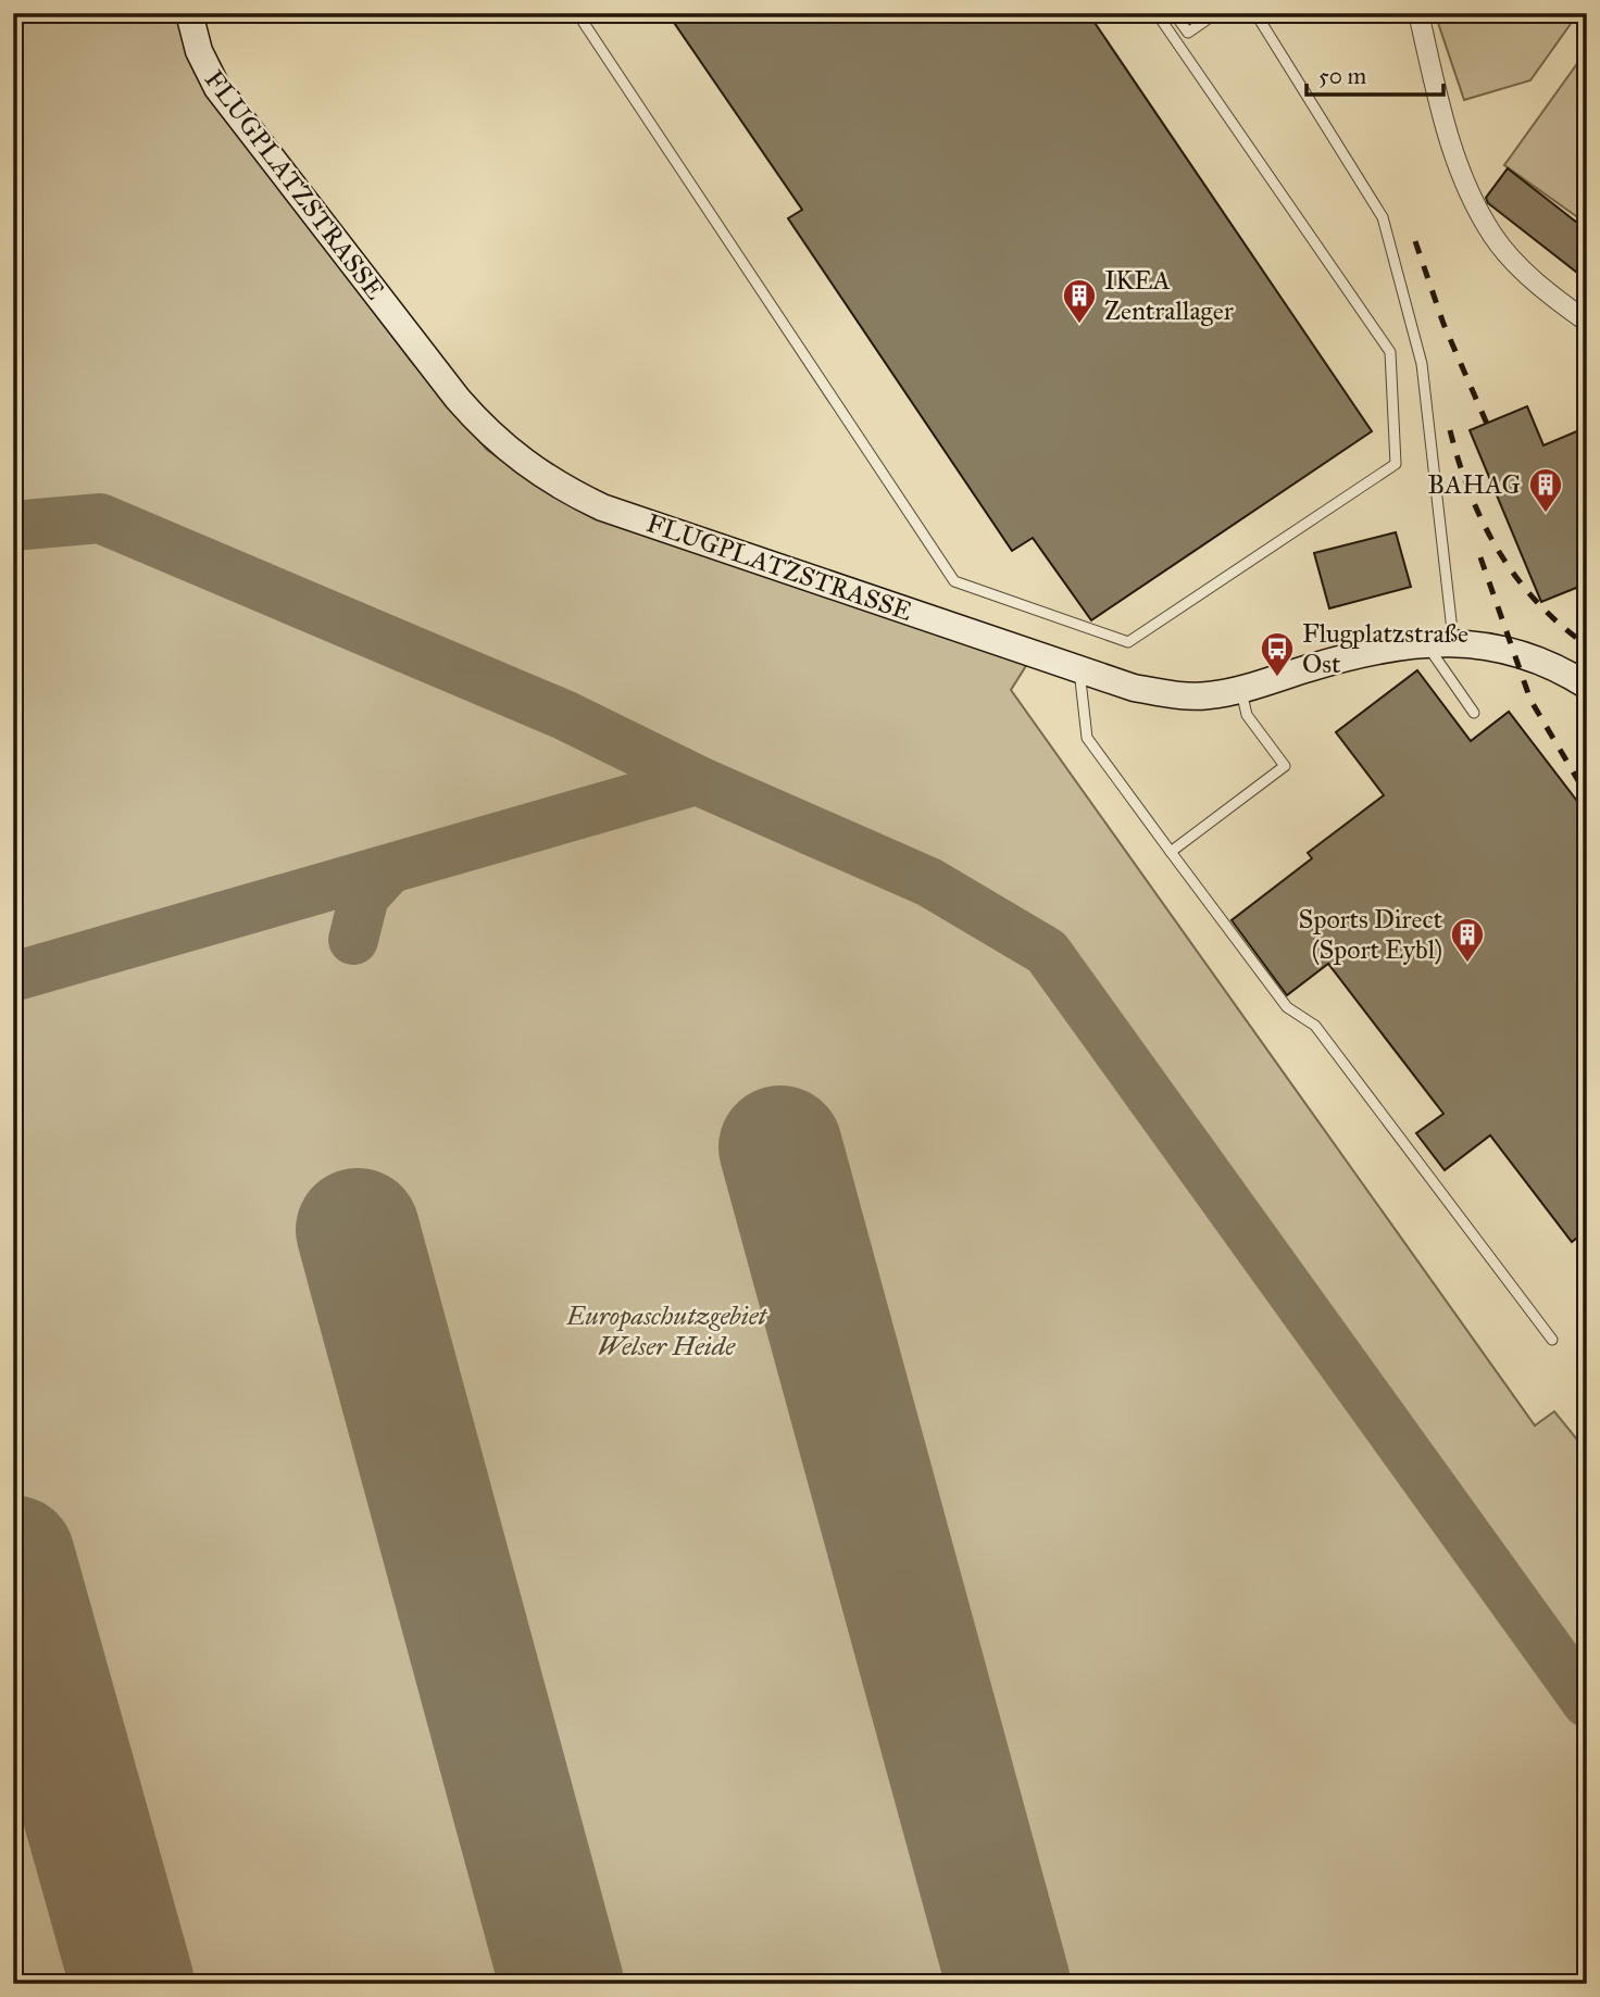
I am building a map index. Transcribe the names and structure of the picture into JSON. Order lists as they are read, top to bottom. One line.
{"streets":{"street":["FLUGPLATZSTRASSE"]},"parks":["Europaschutzgebiet Welser Heide"],"places":{"building":["IKEA Zentrallager","BAHAG","Sports Direct (Sport Eybl)"],"bus stop":["Flugplatzstraße Ost"]},"scale_bar":"50 m"}
